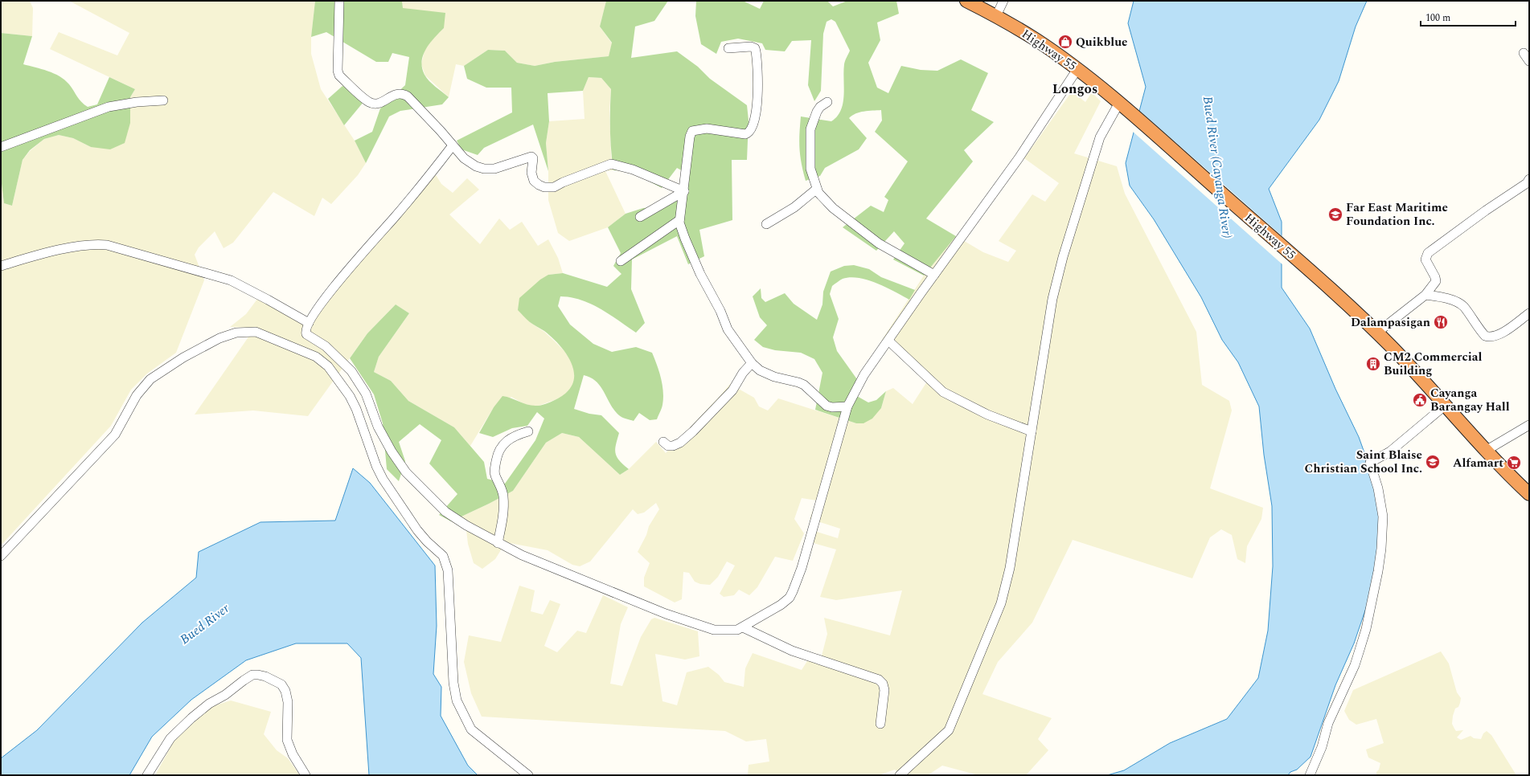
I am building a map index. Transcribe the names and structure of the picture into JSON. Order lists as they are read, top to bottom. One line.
{"streets":{"highway":["Highway 55"]},"districts":["Longos"],"water":["Bued River (Cayanga River)","Bued River"],"places":{"shop":["Quikblue"],"school or university":["Far East Maritime Foundation Inc.","Saint Blaise Christian School Inc."],"restaurant":["Dalampasigan"],"building":["CM2 Commercial Building"],"public building":["Cayanga Barangay Hall"],"supermarket":["Alfamart"]},"scale_bar":"100 m"}
